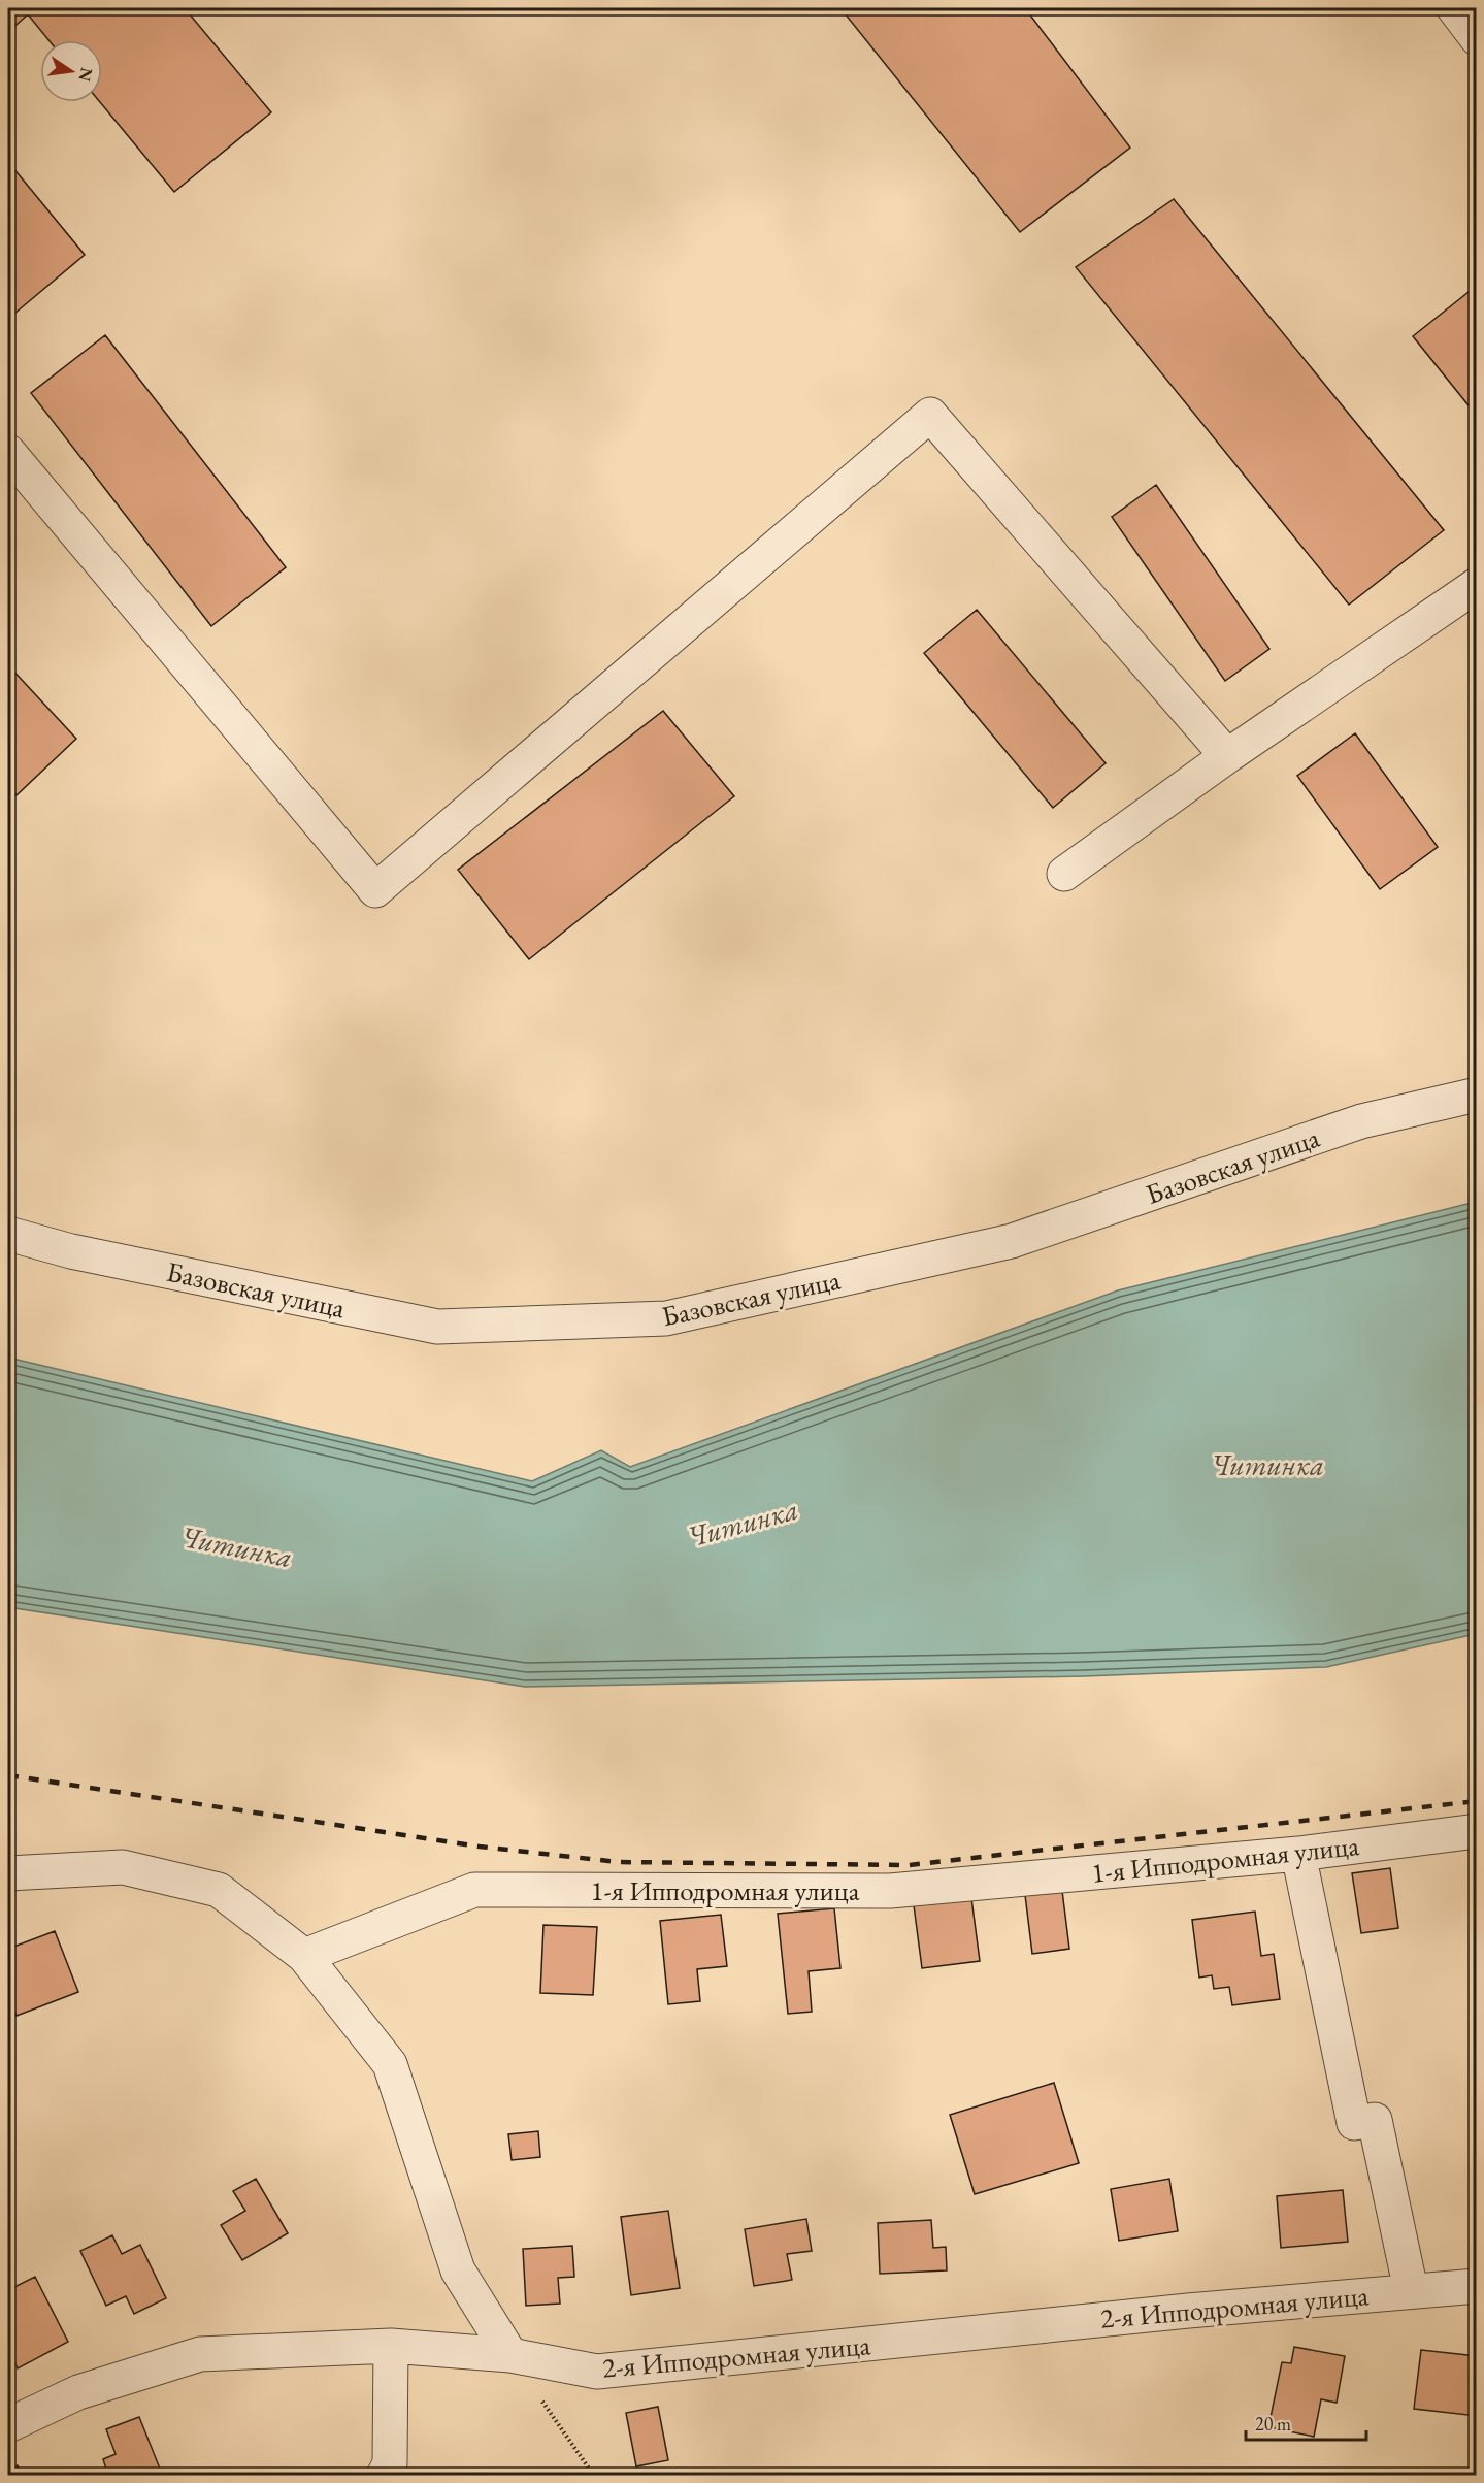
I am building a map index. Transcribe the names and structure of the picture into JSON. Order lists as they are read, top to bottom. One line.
{"streets":{"street":["Базовская улица","1-я Ипподромная улица","2-я Ипподромная улица"]},"water":["Читинка"],"scale_bar":"20 m","north":"right"}
